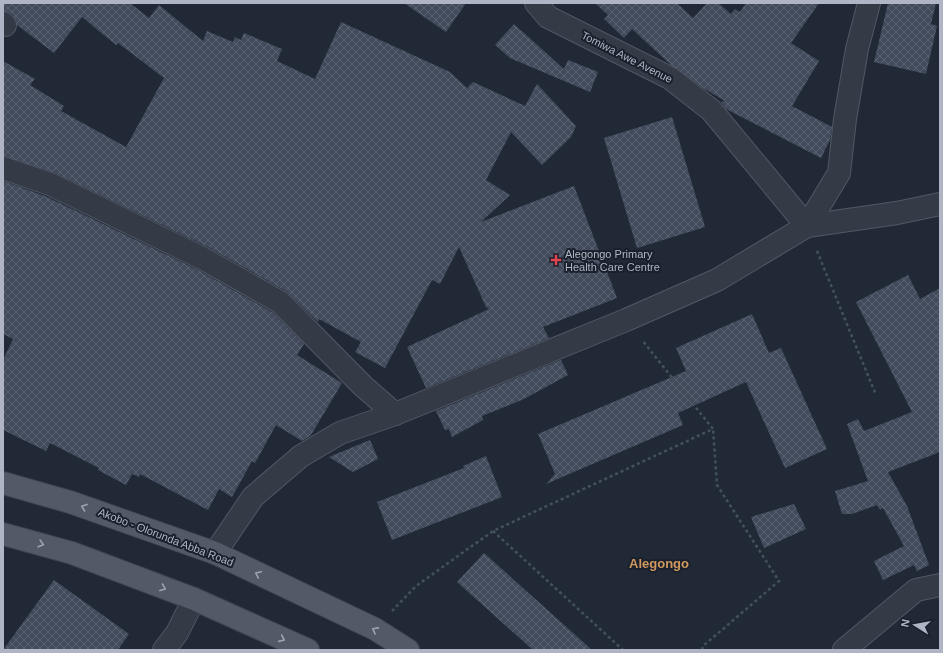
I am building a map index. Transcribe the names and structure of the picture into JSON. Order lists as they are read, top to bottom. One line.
{"streets":{"main road":["Akobo - Olorunda Abba Road"],"street":["Tomiwa Awe Avenue"]},"districts":["Alegongo"],"places":{"health":["Alegongo Primary Health Care Centre"]},"north":"left"}
